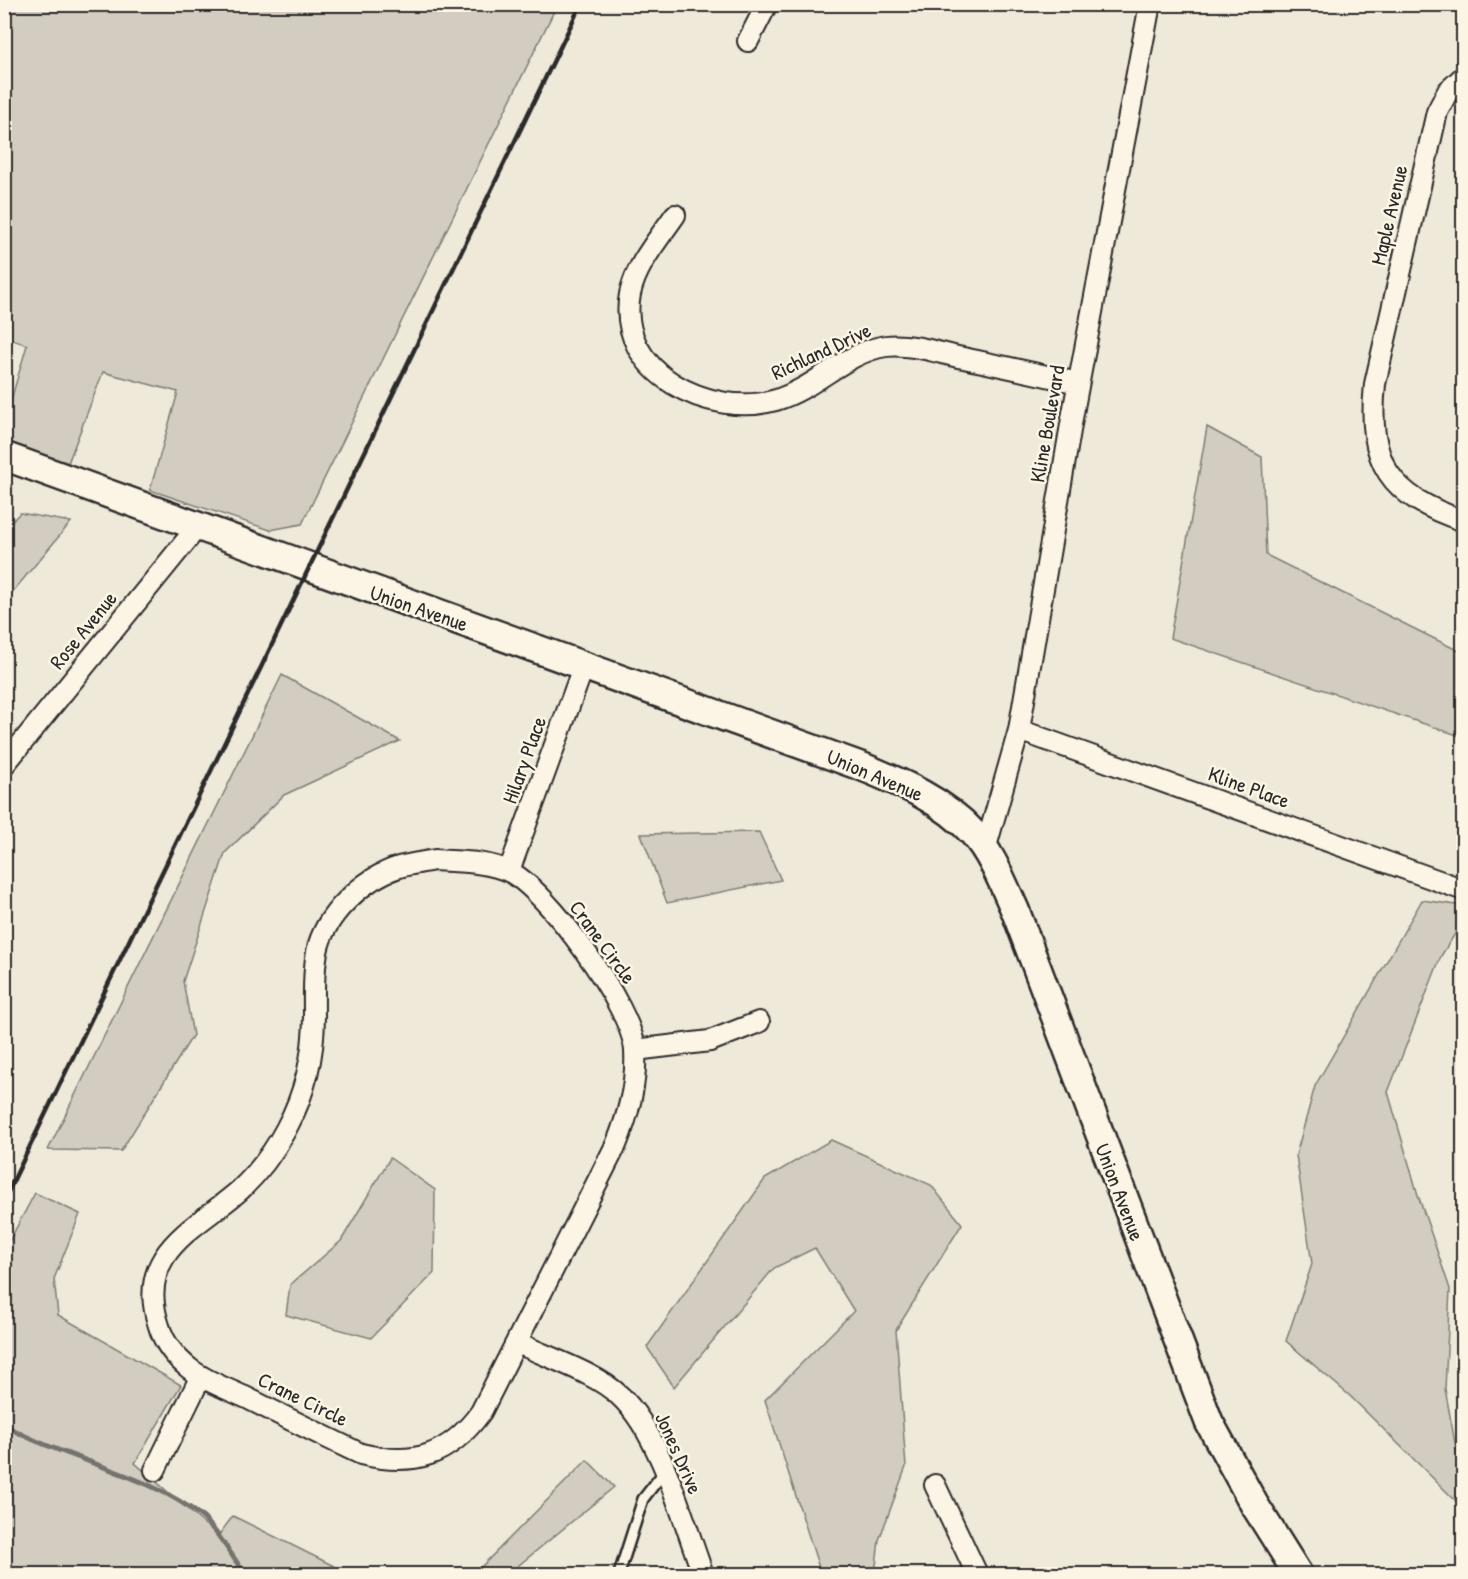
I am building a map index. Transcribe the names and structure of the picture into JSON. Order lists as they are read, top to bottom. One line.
{"streets":{"main road":["Union Avenue"],"street":["Maple Avenue","Richland Drive","Kline Boulevard","Rose Avenue","Hilary Place","Kline Place","Crane Circle","Jones Drive"]},"crossings":[["Richland Drive","Kline Boulevard"],["Kline Boulevard","Union Avenue"],["Kline Boulevard","Kline Place"],["Union Avenue","Rose Avenue"],["Union Avenue","Hilary Place"],["Hilary Place","Crane Circle"],["Crane Circle","Jones Drive"]]}
